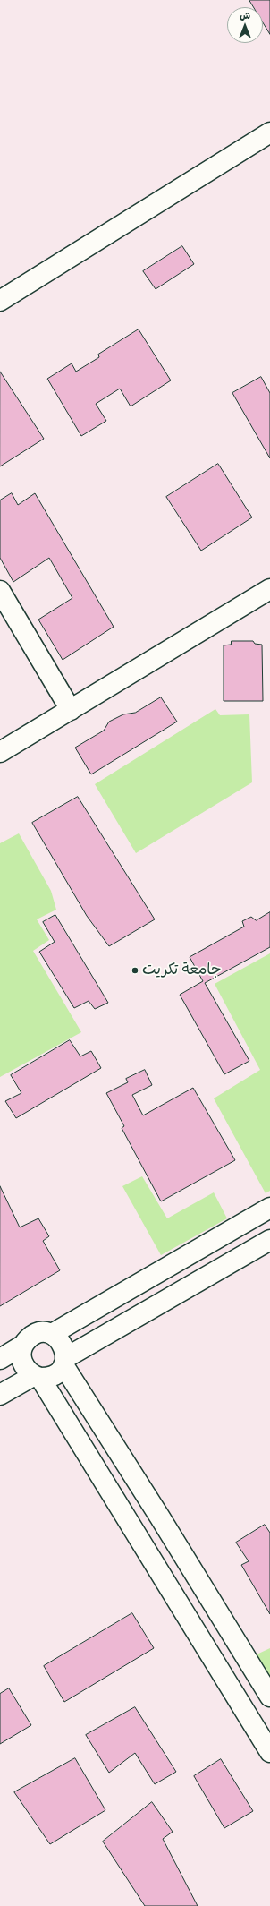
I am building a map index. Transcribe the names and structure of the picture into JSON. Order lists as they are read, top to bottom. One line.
{"places":["جامعة تكريت"],"north":"top"}
